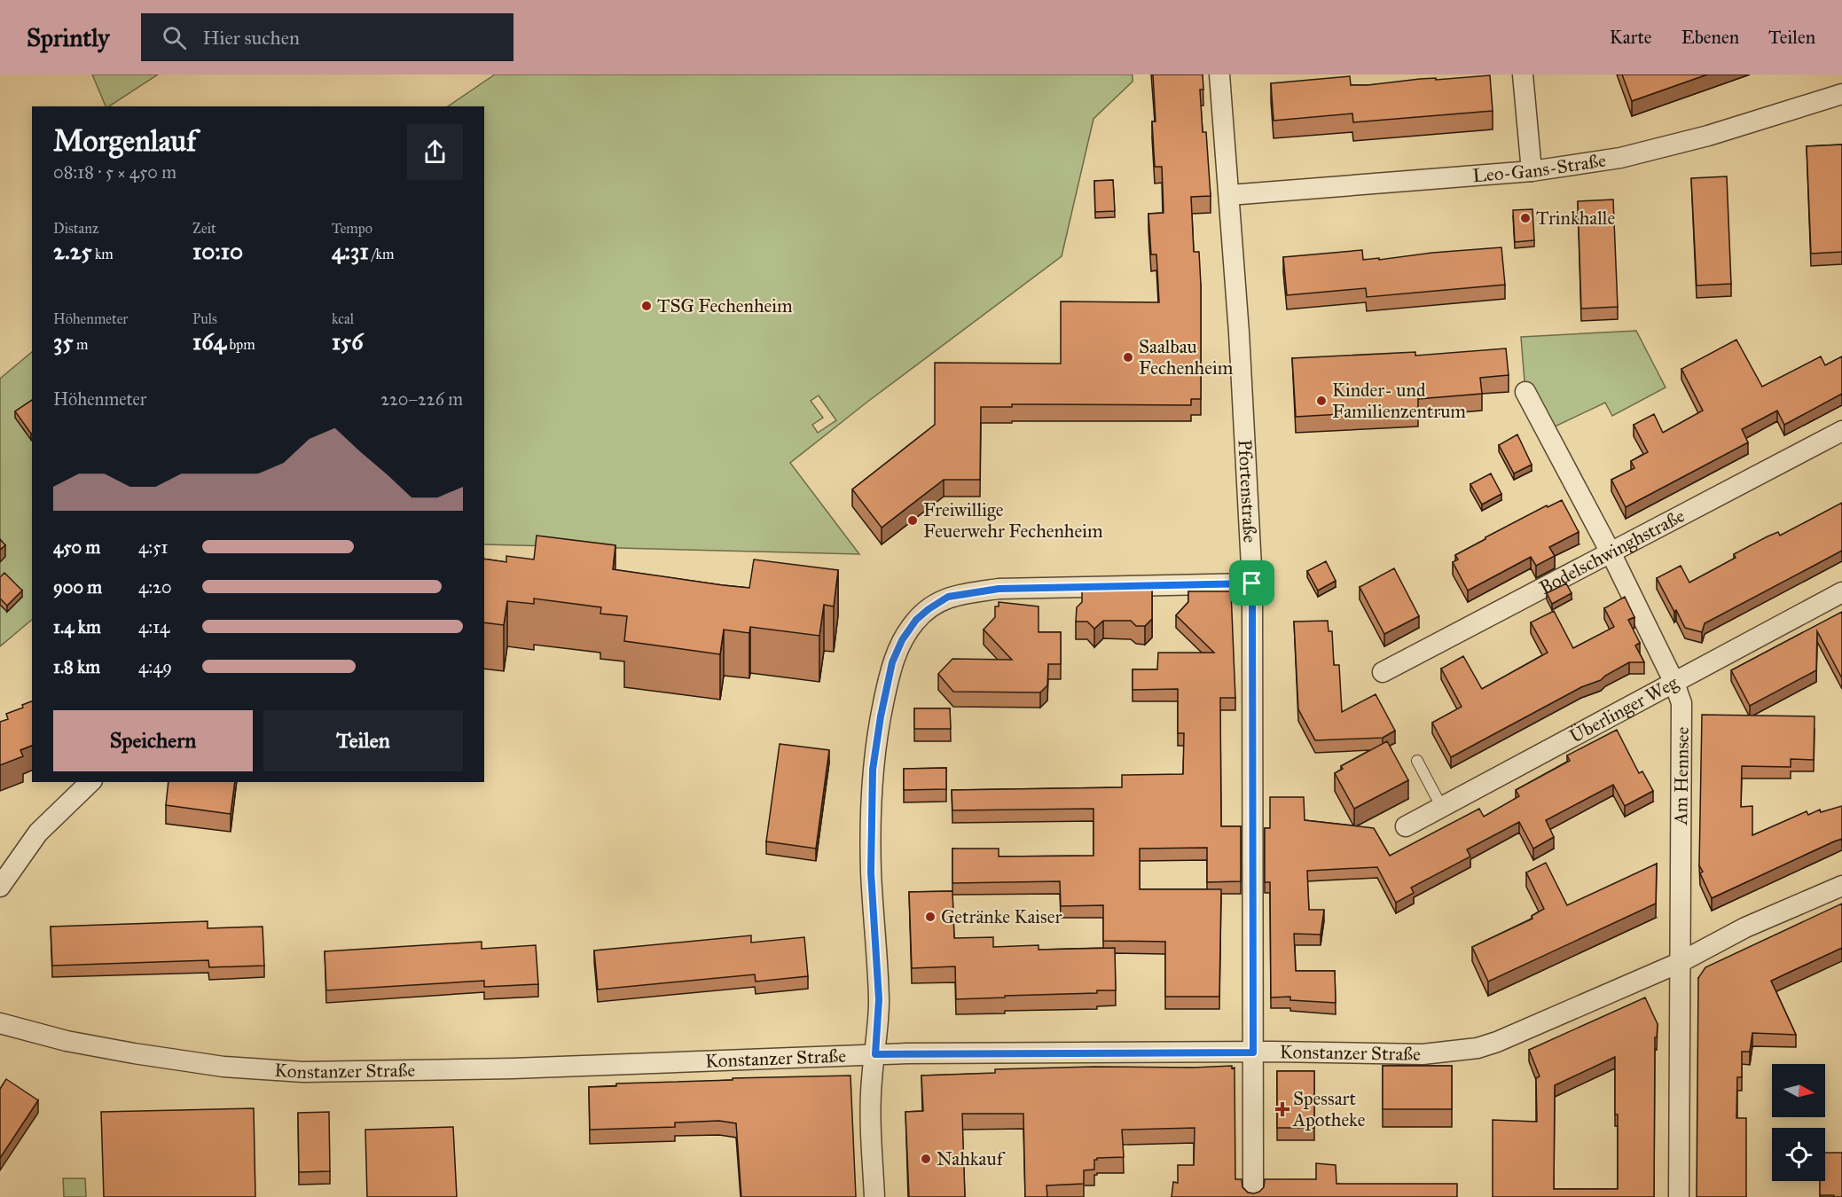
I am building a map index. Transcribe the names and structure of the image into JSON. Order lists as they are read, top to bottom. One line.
{"streets":{"street":["Leo-Gans-Straße","Pfortenstraße","Bodelschwinghstraße","Überlinger Weg","Am Hennsee","Konstanzer Straße"]},"crossings":[["Leo-Gans-Straße","Pfortenstraße"],["Pfortenstraße","Konstanzer Straße"],["Bodelschwinghstraße","Am Hennsee"],["Überlinger Weg","Am Hennsee"],["Am Hennsee","Konstanzer Straße"]],"places":{"other":["Trinkhalle","TSG Fechenheim","Saalbau Fechenheim","Kinder- und Familienzentrum","Freiwillige Feuerwehr Fechenheim","Getränke Kaiser","Nahkauf"],"health":["Spessart Apotheke"]},"north":"right","page":{"header":"Sprintly","search":"Hier suchen","nav":["Karte","Ebenen","Teilen"],"heading":["Morgenlauf","08:18 · 5 × 450 m"],"stats":[["Distanz","2.25 km"],["Zeit","10:10"],["Tempo","4:31 /km"],["Höhenmeter","35 m"],["Puls","164 bpm"],["kcal","156"]],"chart":["Höhenmeter","220–226 m"],"list":[{"name":"450 m","note":"4:51"},{"name":"900 m","note":"4:20"},{"name":"1.4 km","note":"4:14"},{"name":"1.8 km","note":"4:49"}],"buttons":["Speichern","Teilen"]}}
